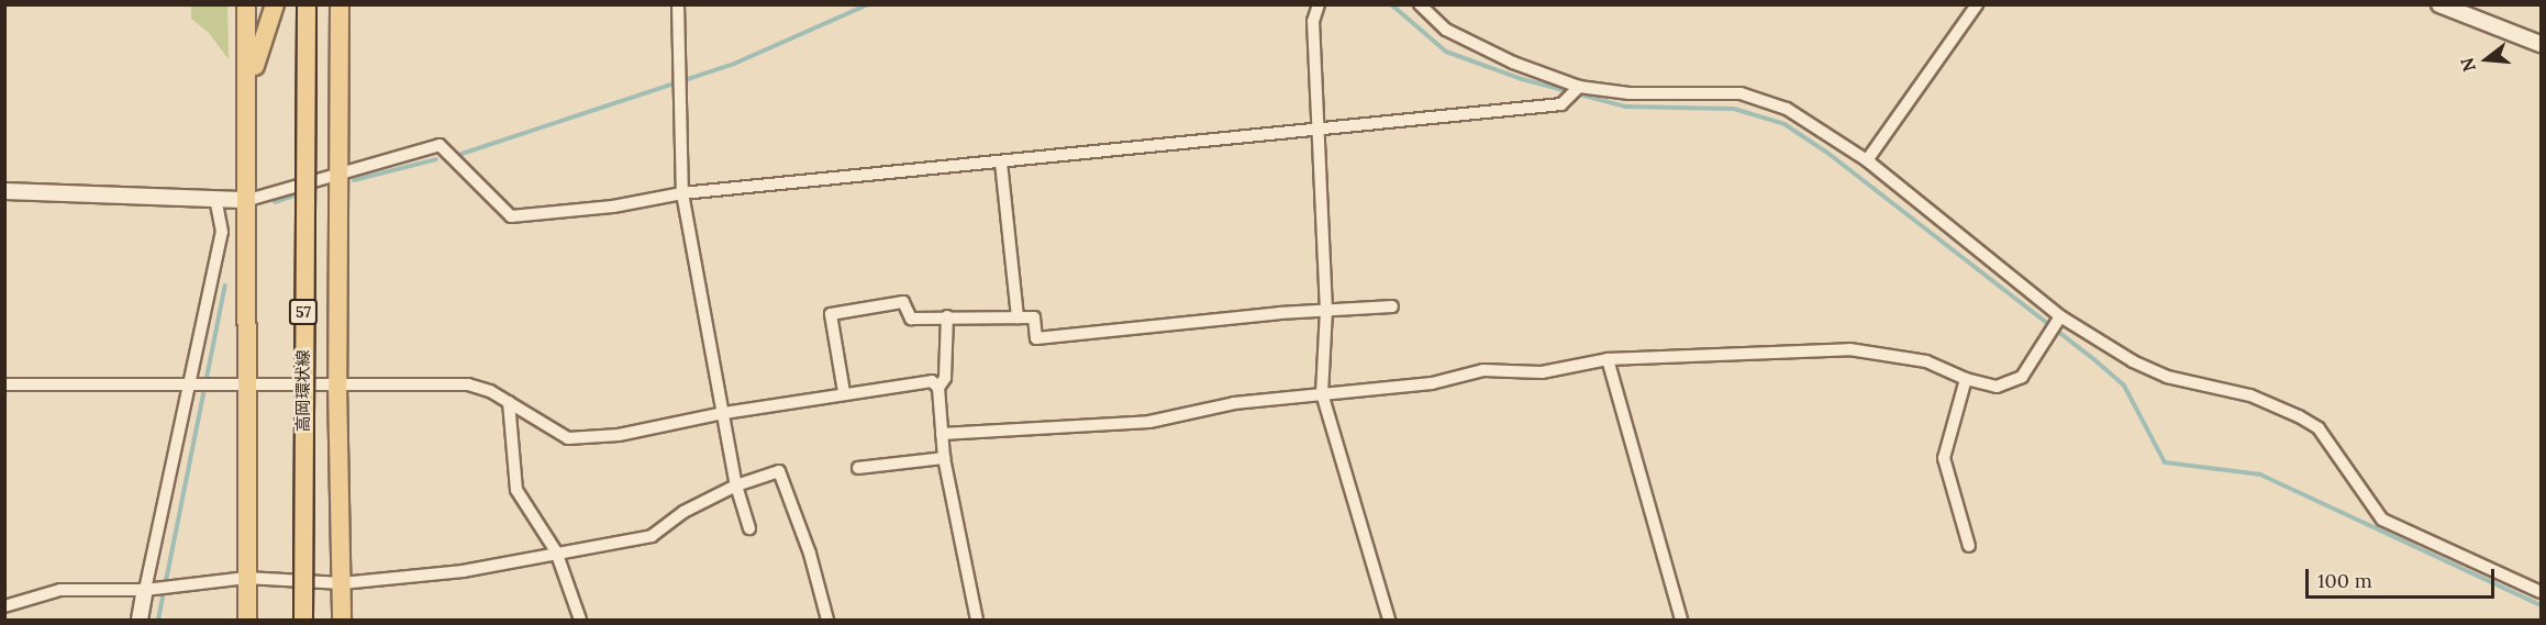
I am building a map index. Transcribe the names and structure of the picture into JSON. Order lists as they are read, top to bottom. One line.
{"streets":{"main road":["57","高岡環状線"]},"scale_bar":"100 m","north":"left"}
